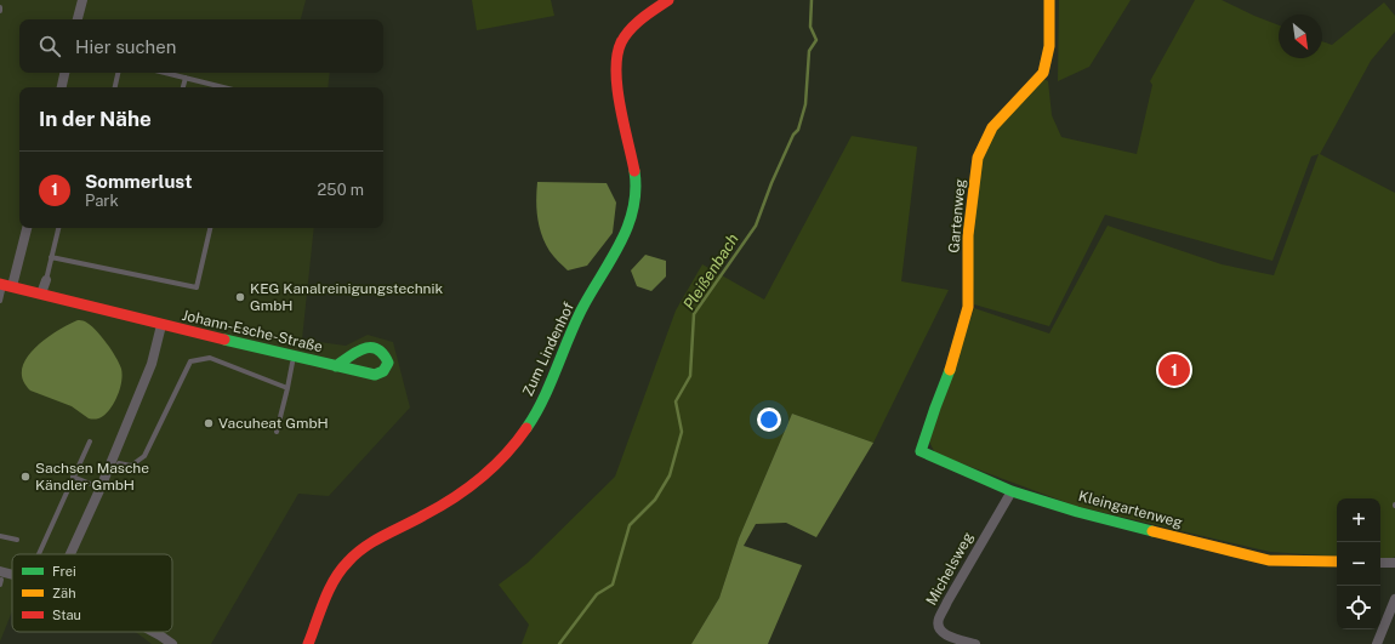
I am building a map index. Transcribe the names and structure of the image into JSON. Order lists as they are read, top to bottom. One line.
{"streets":{"street":["Gartenweg","Johann-Esche-Straße","Zum Lindenhof","Kleingartenweg","Michelsweg"]},"crossings":[["Gartenweg","Kleingartenweg"],["Kleingartenweg","Michelsweg"]],"water":["Pleißenbach"],"places":["KEG Kanalreinigungstechnik GmbH","Vacuheat GmbH","Sachsen Masche Kändler GmbH"],"legend":["Frei","Zäh","Stau"],"north":"bottom right","page":{"search":"Hier suchen","heading":"In der Nähe","list":[{"mark":"1","name":"Sommerlust","note":"Park","value":"250 m"}],"pins":"1","map_buttons":["+","−"]}}
